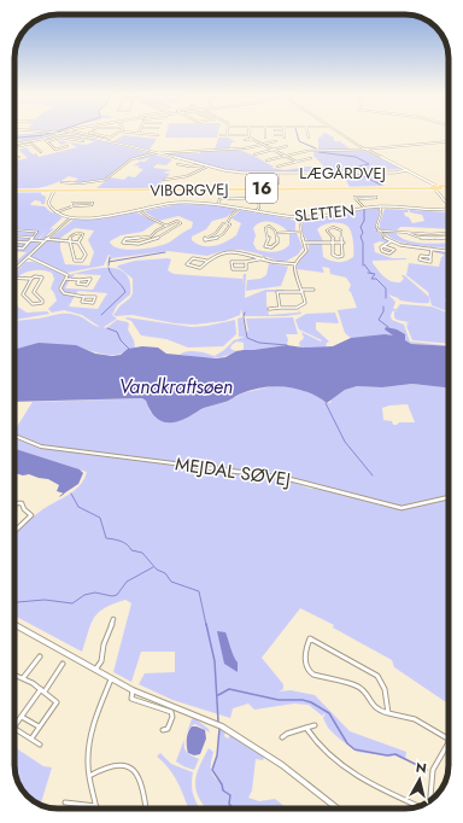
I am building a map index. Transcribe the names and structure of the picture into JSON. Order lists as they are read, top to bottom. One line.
{"streets":{"main road":["16","VIBORGVEJ"],"street":["LÆGÅRDVEJ","SLETTEN","MEJDAL SØVEJ"]},"crossings":[["16","VIBORGVEJ"]],"water":["Vandkraftsøen"],"north":"top"}
